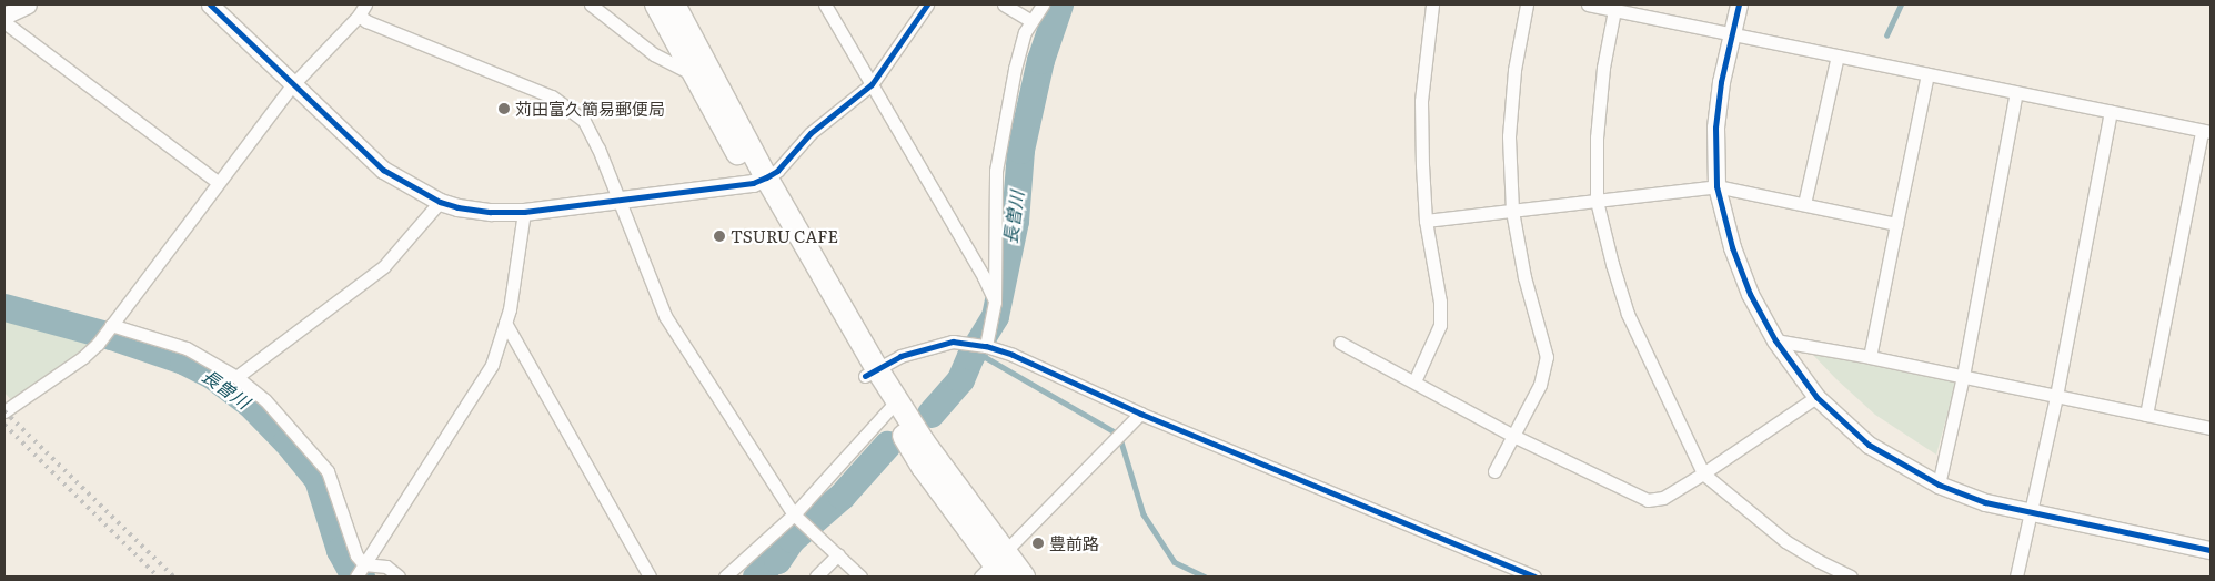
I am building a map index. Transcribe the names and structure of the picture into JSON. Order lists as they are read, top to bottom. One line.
{"water":["長曽川"],"places":["苅田富久簡易郵便局","TSURU CAFE","豊前路"]}
